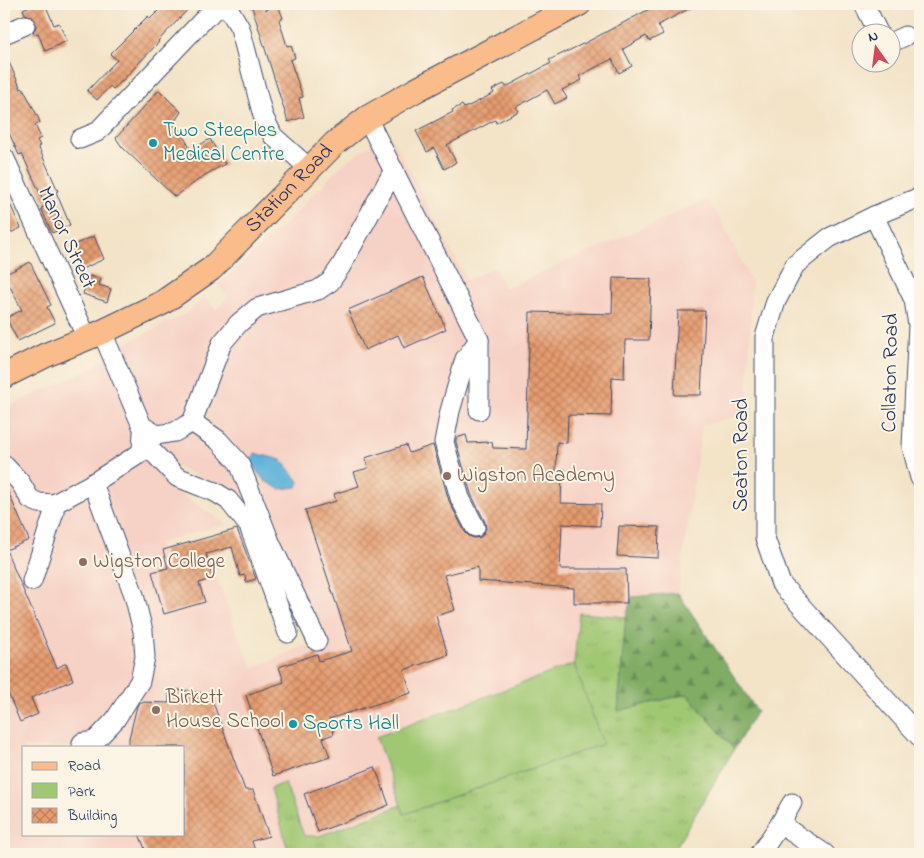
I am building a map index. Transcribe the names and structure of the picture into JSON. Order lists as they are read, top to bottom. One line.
{"streets":{"main road":["Station Road"],"street":["Manor Street","Collaton Road","Seaton Road"]},"crossings":[["Station Road","Manor Street"],["Collaton Road","Seaton Road"]],"places":["Two Steeples Medical Centre","Wigston Academy","Wigston College","Birkett House School","Sports Hall"],"legend":["Road","Park","Building"],"north":"top"}
